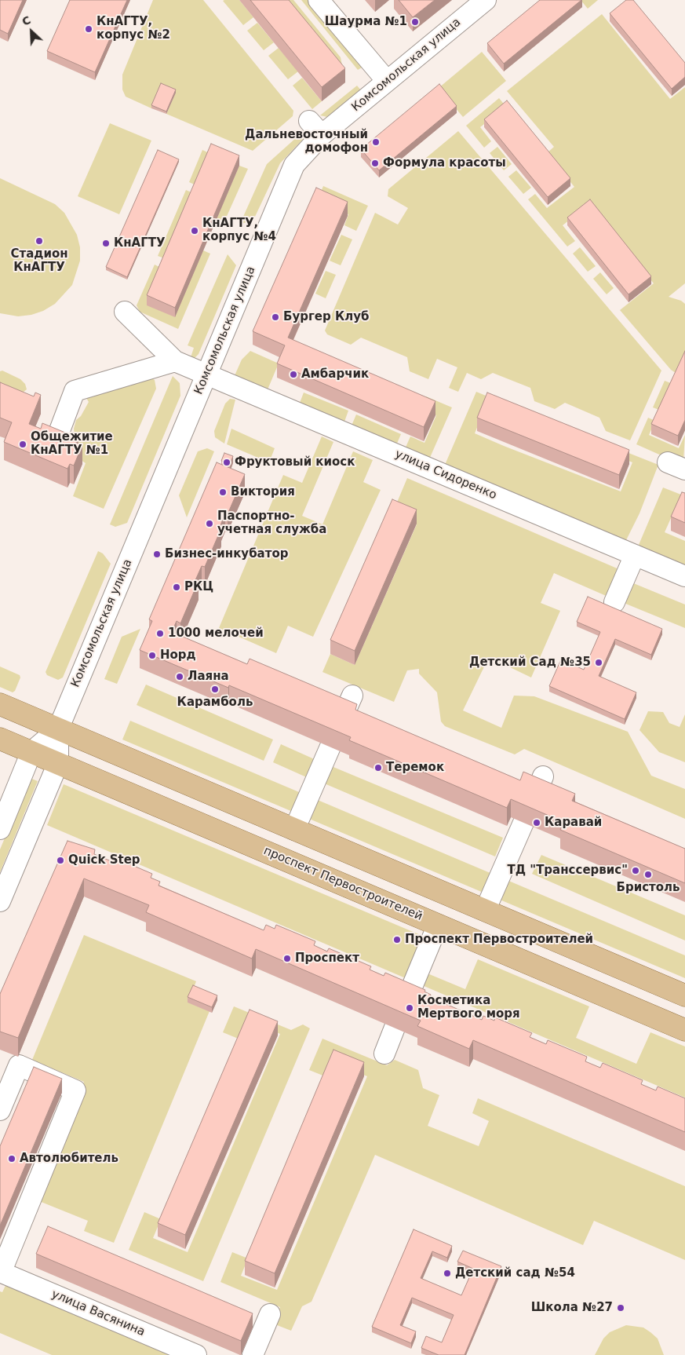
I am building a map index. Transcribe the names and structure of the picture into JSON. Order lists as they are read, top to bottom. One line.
{"streets":{"main road":["проспект Первостроителей"],"street":["Комсомольская улица","улица Сидоренко","улица Васянина"]},"crossings":[["Комсомольская улица","улица Сидоренко"],["Комсомольская улица","проспект Первостроителей"]],"places":["Шаурма №1","КнАГТУ, корпус №2","Дальневосточный домофон","Формула красоты","КнАГТУ, корпус №4","Стадион КнАГТУ","КнАГТУ","Бургер Клуб","Амбарчик","Общежитие КнАГТУ №1","Фруктовый киоск","Виктория","Паспортно- учетная служба","Бизнес-инкубатор","РКЦ","1000 мелочей","Норд","Детский Сад №35","Лаяна","Карамболь","Теремок","Каравай","Quick Step","ТД \"Транссервис\"","Бристоль","Проспект Первостроителей","Проспект","Косметика Мертвого моря","Автолюбитель","Детский сад №54","Школа №27"],"north":"top left"}
